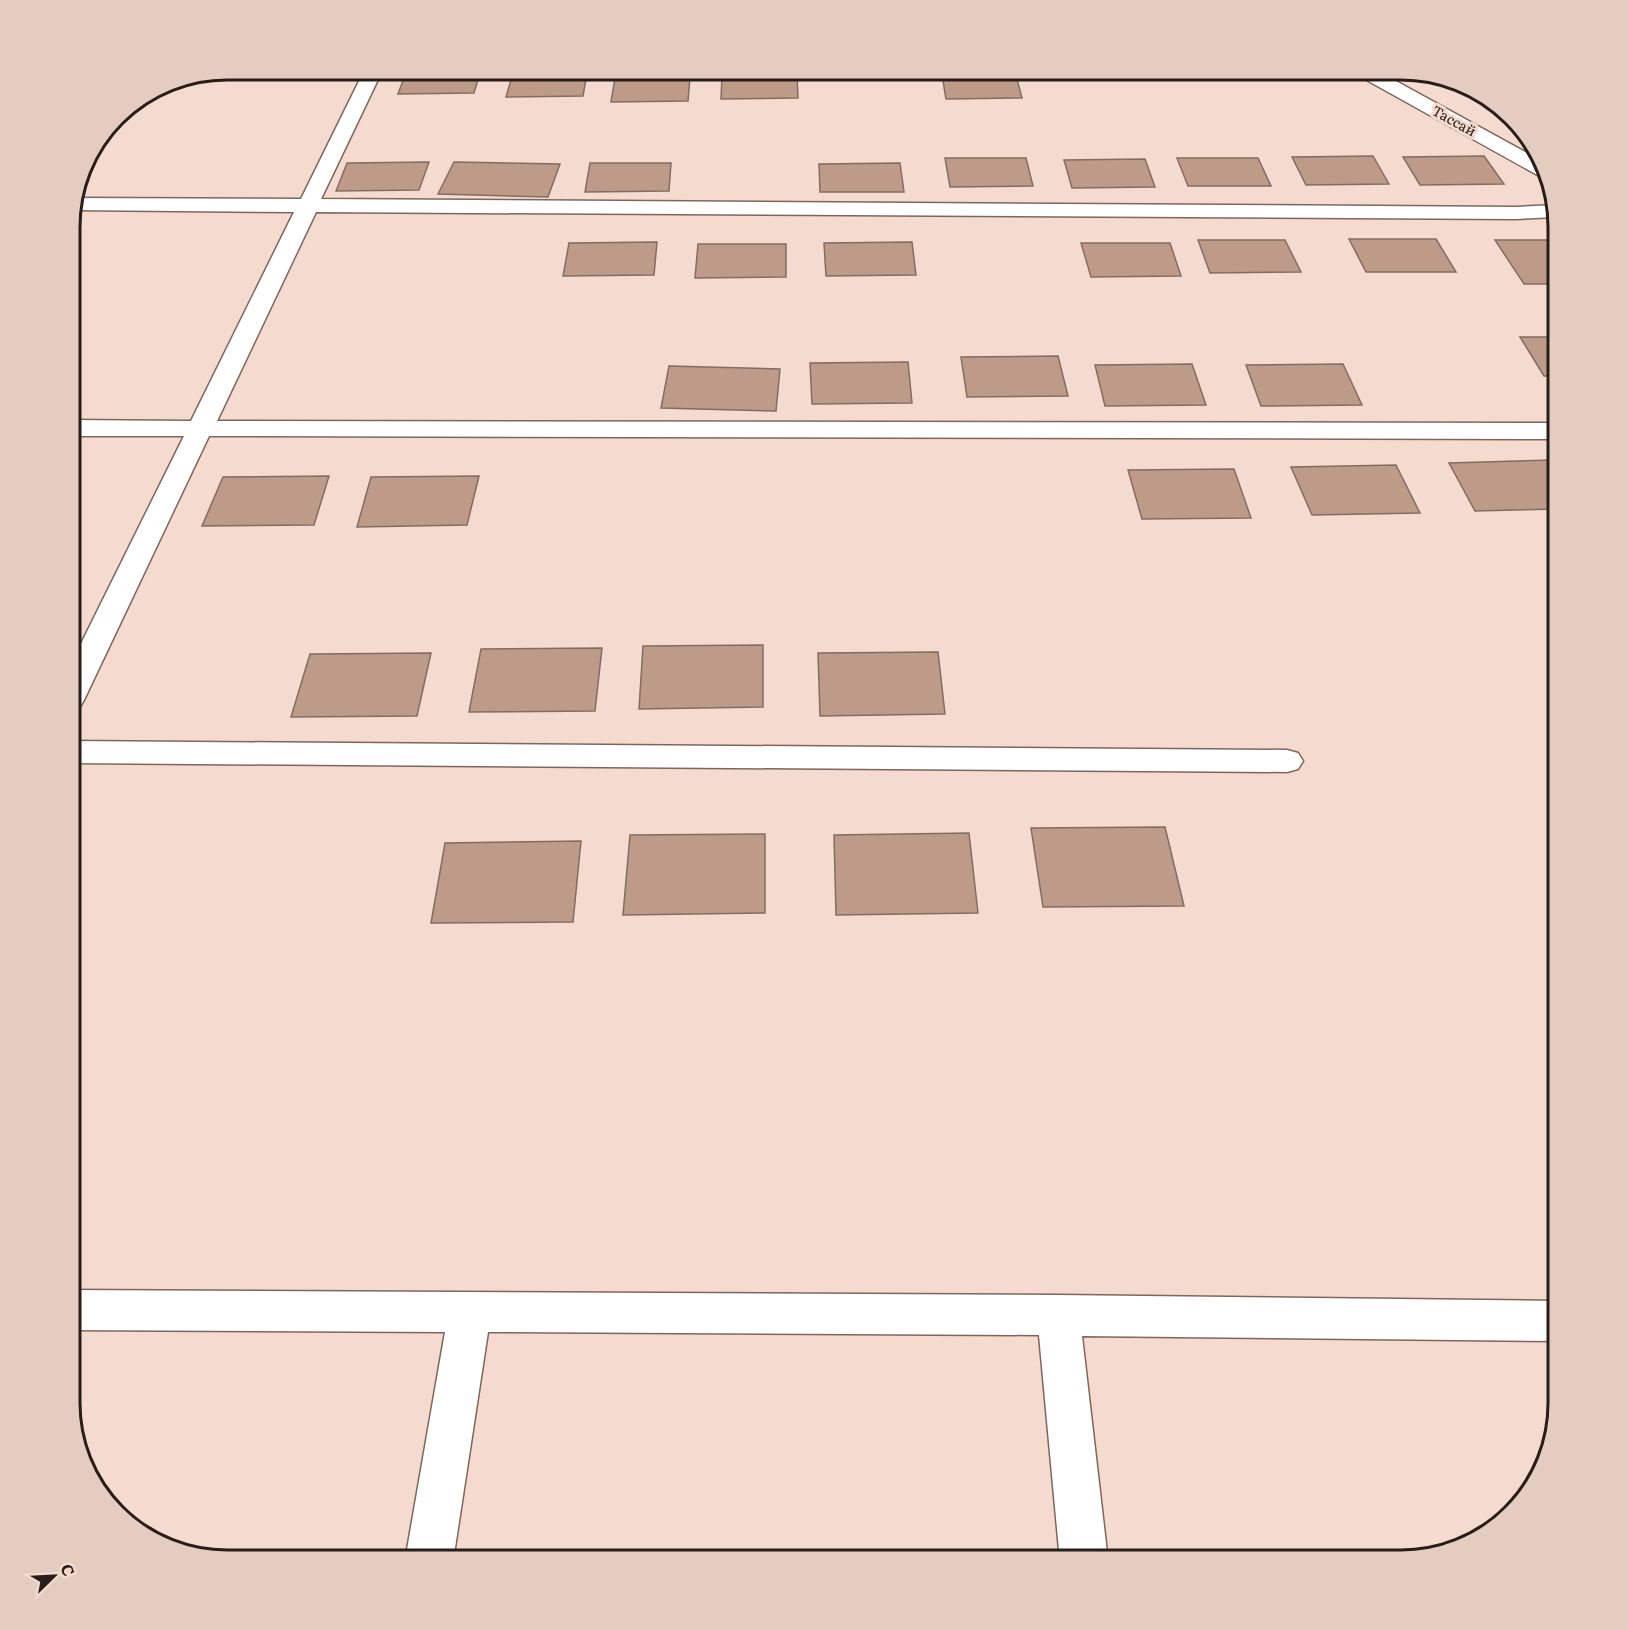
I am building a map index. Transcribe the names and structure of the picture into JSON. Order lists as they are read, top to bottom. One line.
{"streets":{"street":["Тассай"]},"north":"top right"}
